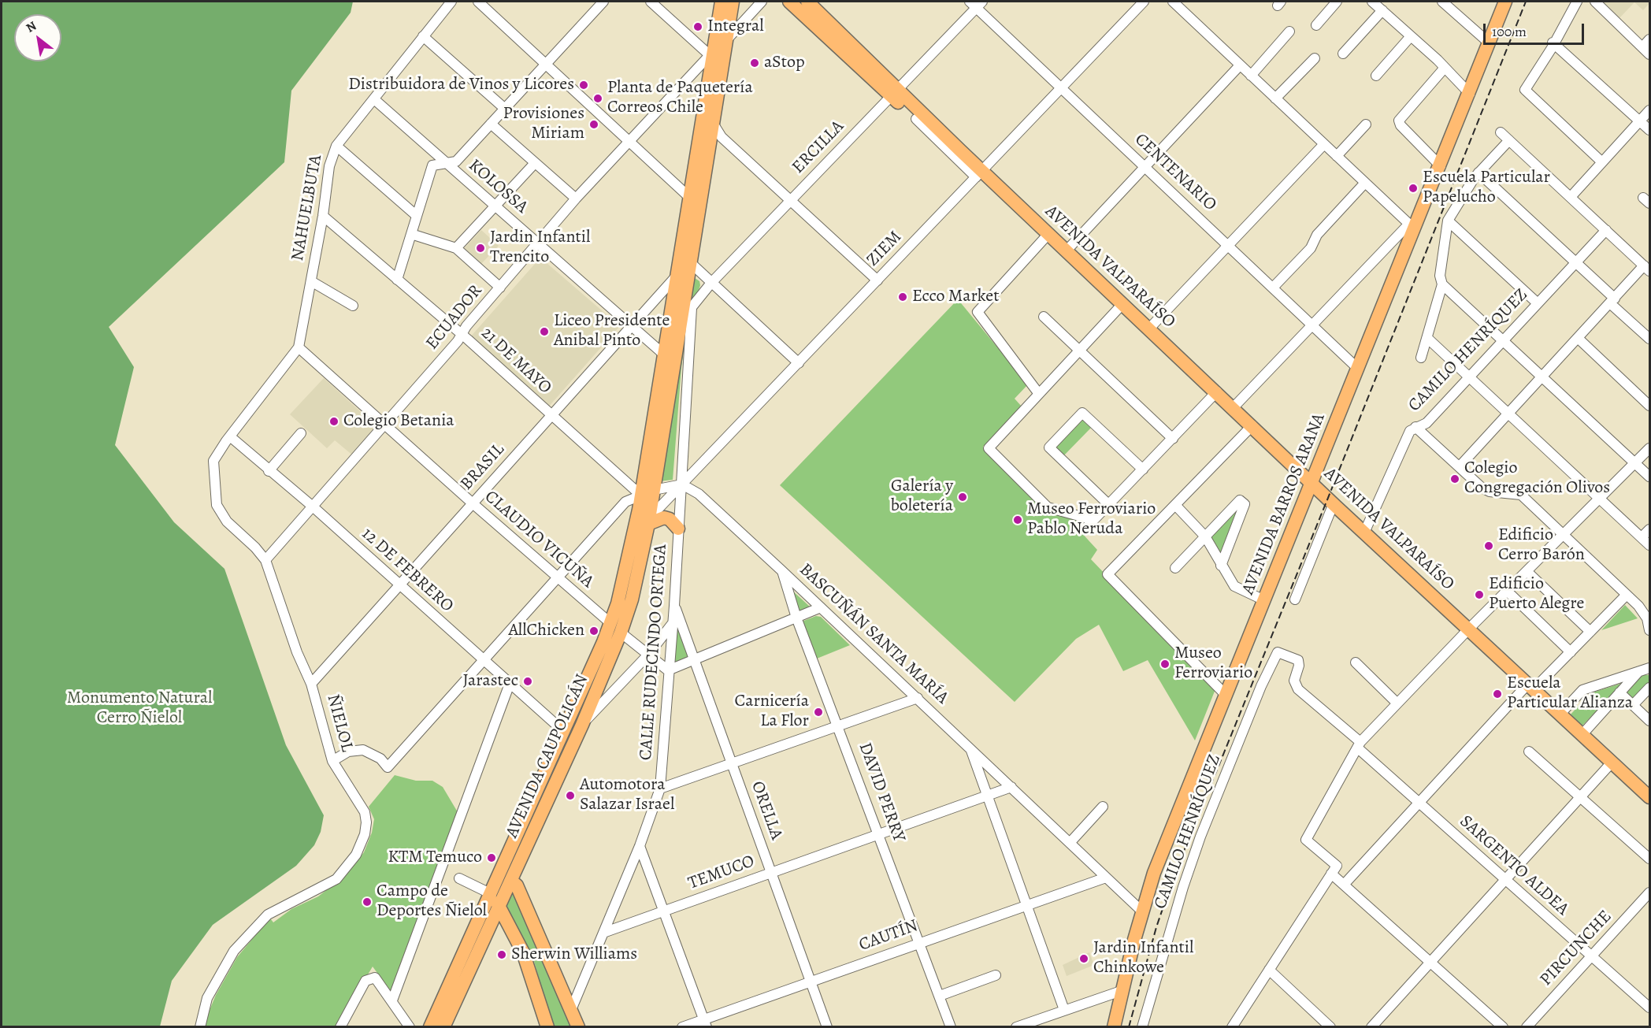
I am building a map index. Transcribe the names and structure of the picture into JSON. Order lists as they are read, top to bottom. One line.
{"streets":{"main road":["AVENIDA VALPARAÍSO","AVENIDA BARROS ARANA","AVENIDA CAUPOLICÁN"],"street":["ERCILLA","CENTENARIO","KOLOSSA","NAHUELBUTA","ZIEM","ECUADOR","CAMILO HENRÍQUEZ","21 DE MAYO","BRASIL","CLAUDIO VICUÑA","12 DE FEBRERO","BASCUÑÁN SANTA MARÍA","CALLE RUDECINDO ORTEGA","ÑIELOL","DAVID PERRY","ORELLA","SARGENTO ALDEA","TEMUCO","CAUTÍN","PIRCUNCHE"]},"crossings":[["ERCILLA","CENTENARIO"],["ERCILLA","AVENIDA VALPARAÍSO"],["ERCILLA","CALLE RUDECINDO ORTEGA"],["ERCILLA","AVENIDA CAUPOLICÁN"],["CENTENARIO","ZIEM"],["CENTENARIO","AVENIDA BARROS ARANA"],["KOLOSSA","NAHUELBUTA"],["KOLOSSA","ECUADOR"],["KOLOSSA","BRASIL"],["KOLOSSA","AVENIDA CAUPOLICÁN"],["NAHUELBUTA","21 DE MAYO"],["NAHUELBUTA","CLAUDIO VICUÑA"],["NAHUELBUTA","12 DE FEBRERO"],["NAHUELBUTA","ÑIELOL"],["ZIEM","AVENIDA VALPARAÍSO"],["ZIEM","BASCUÑÁN SANTA MARÍA"],["ZIEM","CALLE RUDECINDO ORTEGA"],["ZIEM","AVENIDA CAUPOLICÁN"],["AVENIDA VALPARAÍSO","CAMILO HENRÍQUEZ"],["AVENIDA VALPARAÍSO","AVENIDA BARROS ARANA"],["ECUADOR","21 DE MAYO"],["ECUADOR","CLAUDIO VICUÑA"],["ECUADOR","12 DE FEBRERO"],["ECUADOR","ÑIELOL"],["ECUADOR","AVENIDA CAUPOLICÁN"],["CAMILO HENRÍQUEZ","SARGENTO ALDEA"],["21 DE MAYO","BRASIL"],["21 DE MAYO","AVENIDA CAUPOLICÁN"],["BRASIL","CLAUDIO VICUÑA"],["BRASIL","12 DE FEBRERO"],["BRASIL","ÑIELOL"],["BRASIL","AVENIDA CAUPOLICÁN"],["AVENIDA BARROS ARANA","BASCUÑÁN SANTA MARÍA"],["CLAUDIO VICUÑA","AVENIDA CAUPOLICÁN"],["12 DE FEBRERO","ÑIELOL"],["12 DE FEBRERO","AVENIDA CAUPOLICÁN"],["BASCUÑÁN SANTA MARÍA","CALLE RUDECINDO ORTEGA"],["BASCUÑÁN SANTA MARÍA","DAVID PERRY"],["BASCUÑÁN SANTA MARÍA","TEMUCO"],["BASCUÑÁN SANTA MARÍA","CAUTÍN"],["CALLE RUDECINDO ORTEGA","ORELLA"],["CALLE RUDECINDO ORTEGA","TEMUCO"],["DAVID PERRY","TEMUCO"],["DAVID PERRY","CAUTÍN"],["ORELLA","TEMUCO"],["ORELLA","CAUTÍN"],["SARGENTO ALDEA","PIRCUNCHE"]],"parks":["Monumento Natural Cerro Ñielol"],"places":["Integral","aStop","Distribuidora de Vinos y Licores","Planta de Paquetería Correos Chile","Provisiones Miriam","Escuela Particular Papelucho","Jardin Infantil Trencito","Ecco Market","Liceo Presidente Anibal Pinto","Colegio Betania","Colegio Congregación Olivos","Galería y boletería","Museo Ferroviario Pablo Neruda","Edificio Cerro Barón","Edificio Puerto Alegre","AllChicken","Museo Ferroviario","Jarastec","Escuela Particular Alianza","Carnicería La Flor","Automotora Salazar Israel","KTM Temuco","Campo de Deportes Ñielol","Sherwin Williams","Jardin Infantil Chinkowe"],"scale_bar":"100 m","north":"top left"}
